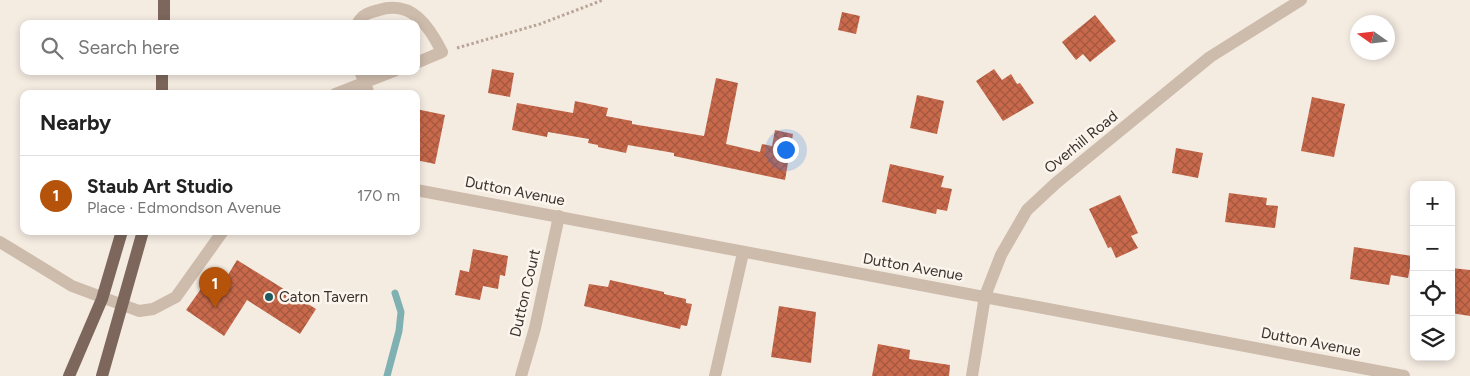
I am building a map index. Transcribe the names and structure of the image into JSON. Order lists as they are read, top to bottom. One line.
{"streets":{"street":["Overhill Road","Dutton Avenue","Dutton Court"]},"crossings":[["Overhill Road","Dutton Avenue"],["Dutton Avenue","Dutton Court"]],"places":["Caton Tavern"],"north":"left","page":{"search":"Search here","heading":"Nearby","list":[{"mark":"1","name":"Staub Art Studio","note":"Place · Edmondson Avenue","value":"170 m"}],"map_buttons":["+","−"],"pins":"1"}}
